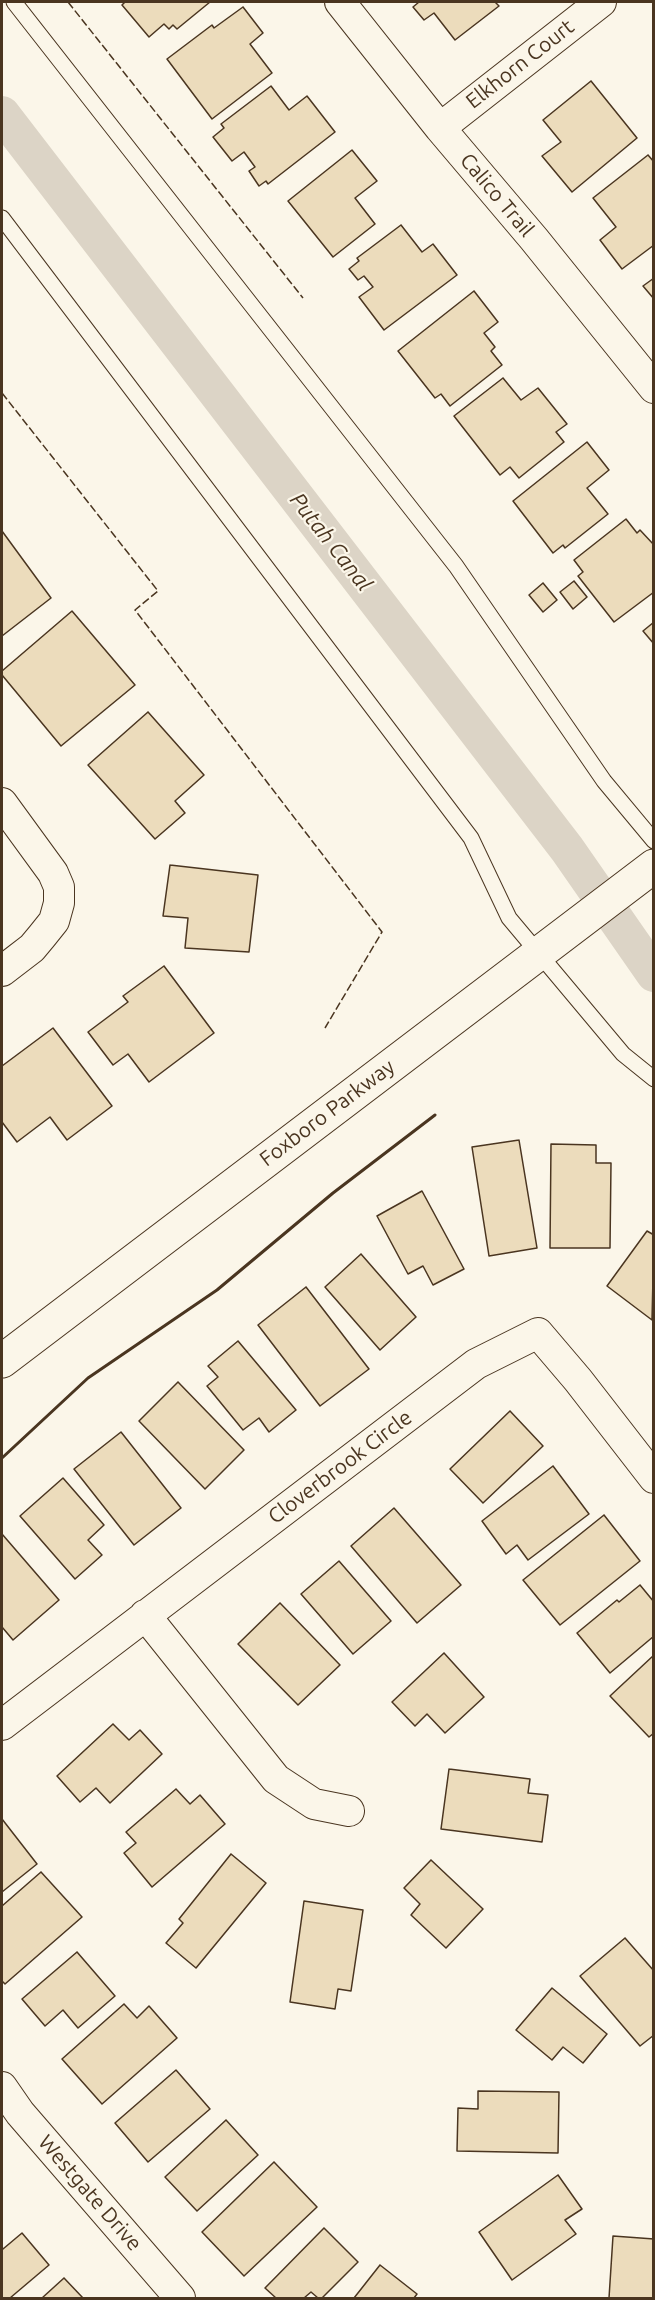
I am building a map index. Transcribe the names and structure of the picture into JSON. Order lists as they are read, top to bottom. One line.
{"streets":{"main road":["Foxboro Parkway"],"street":["Elkhorn Court","Calico Trail","Cloverbrook Circle","Westgate Drive"]},"crossings":[["Elkhorn Court","Calico Trail"]],"water":["Putah Canal"]}
